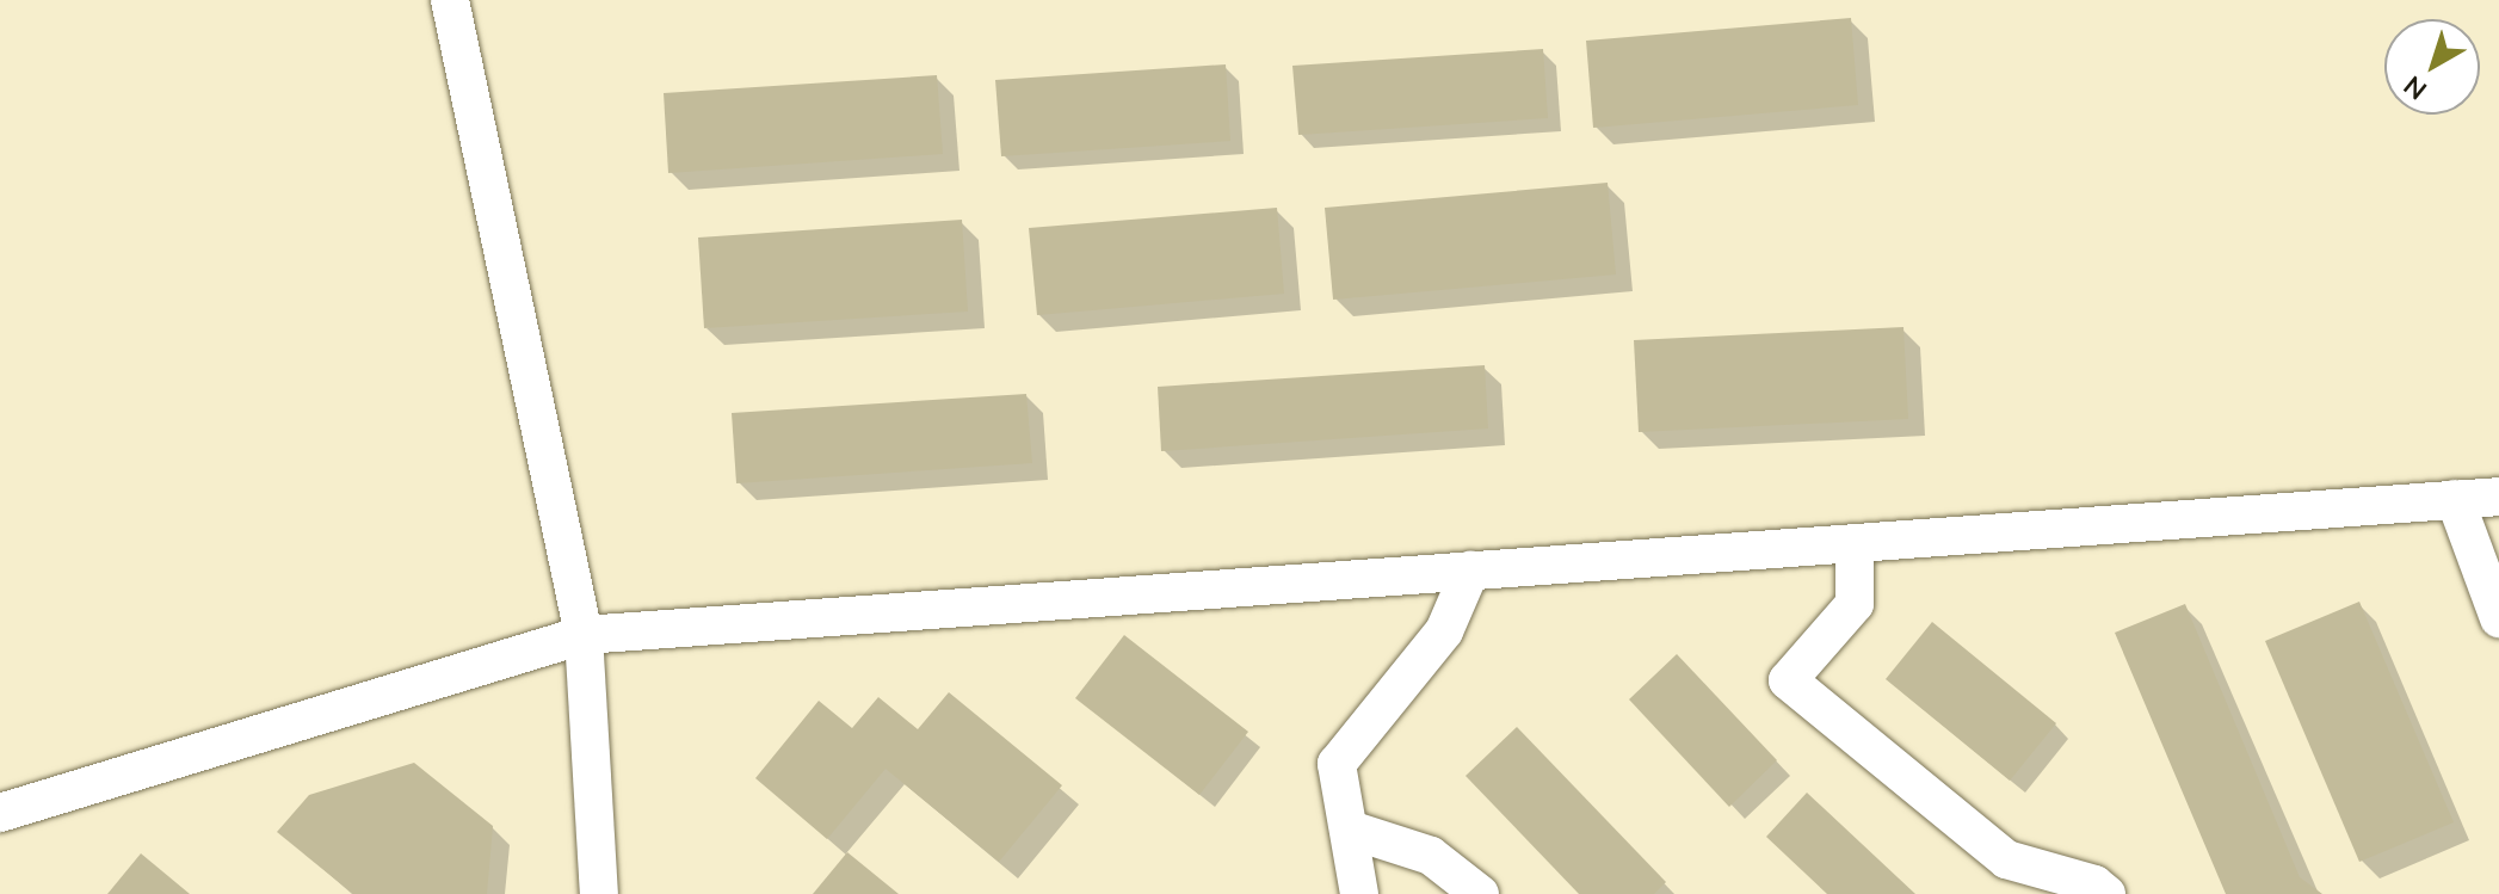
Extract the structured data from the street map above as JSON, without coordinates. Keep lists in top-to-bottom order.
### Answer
{
  "north": "bottom left"
}
